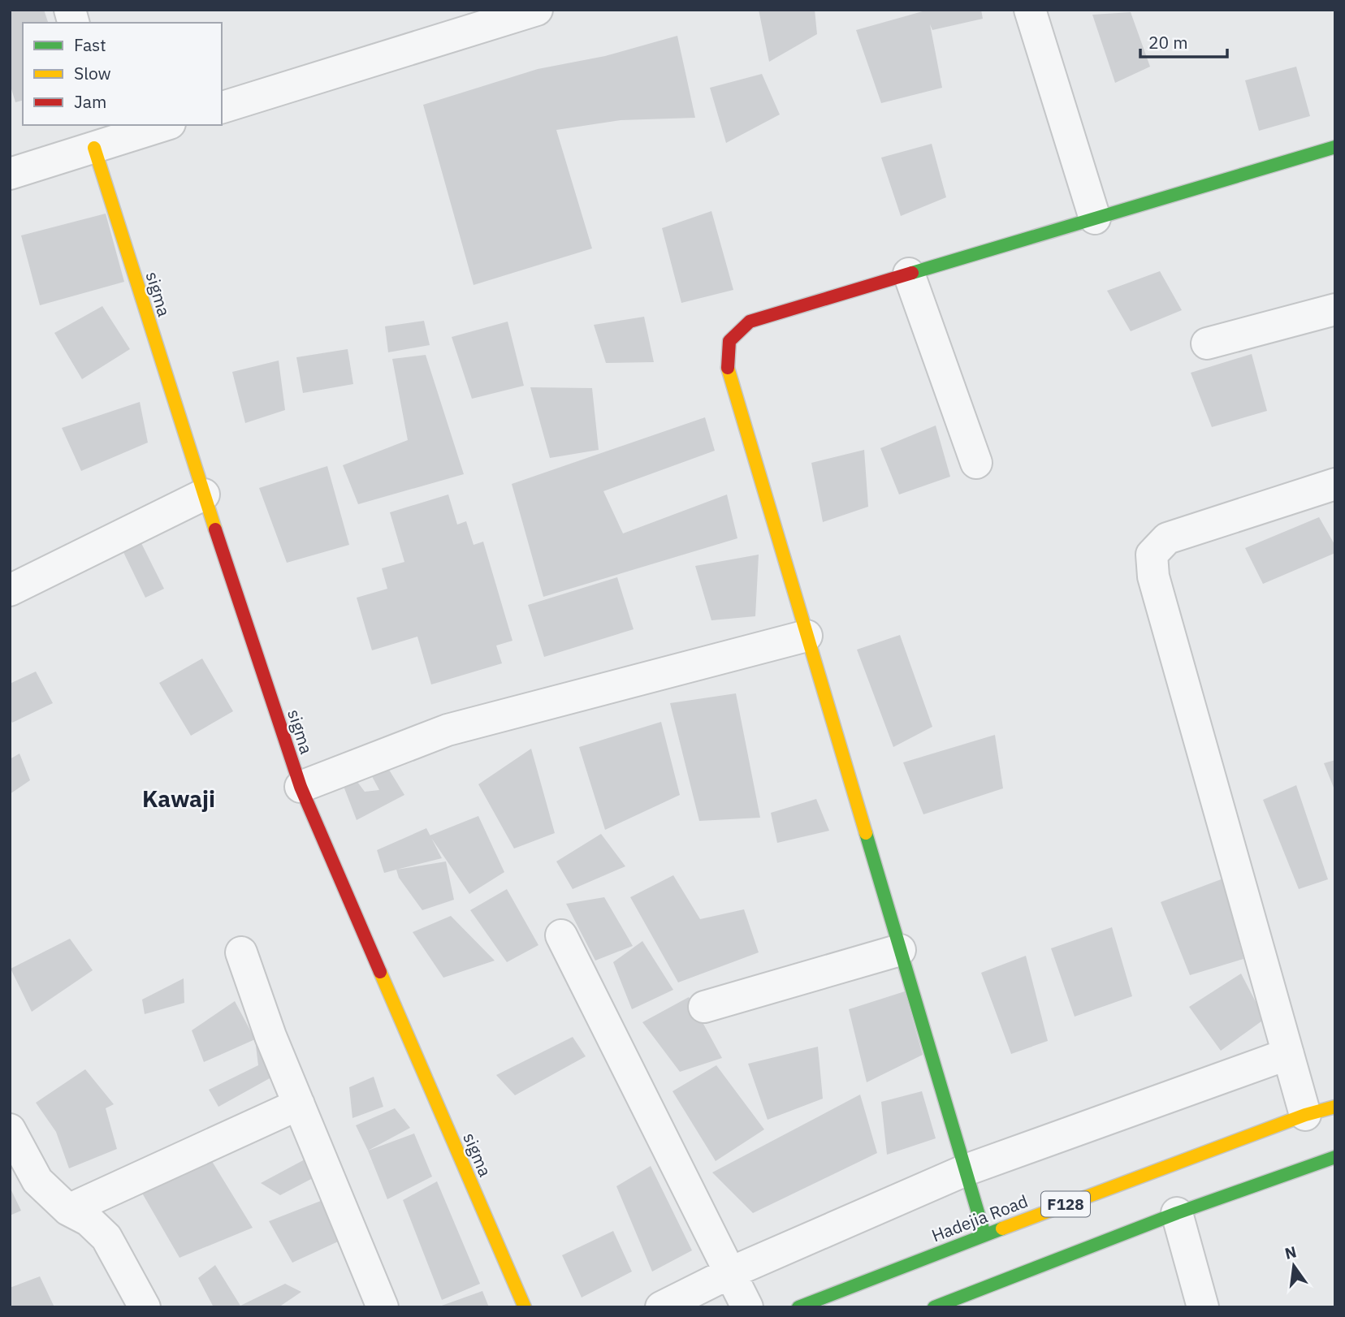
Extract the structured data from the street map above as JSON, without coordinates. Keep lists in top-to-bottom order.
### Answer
{
  "streets": {
    "street": ["sigma", "F128", "Hadejia Road"]
  },
  "districts": ["Kawaji"],
  "legend": ["Fast", "Slow", "Jam"],
  "scale_bar": "20 m",
  "north": "top"
}
